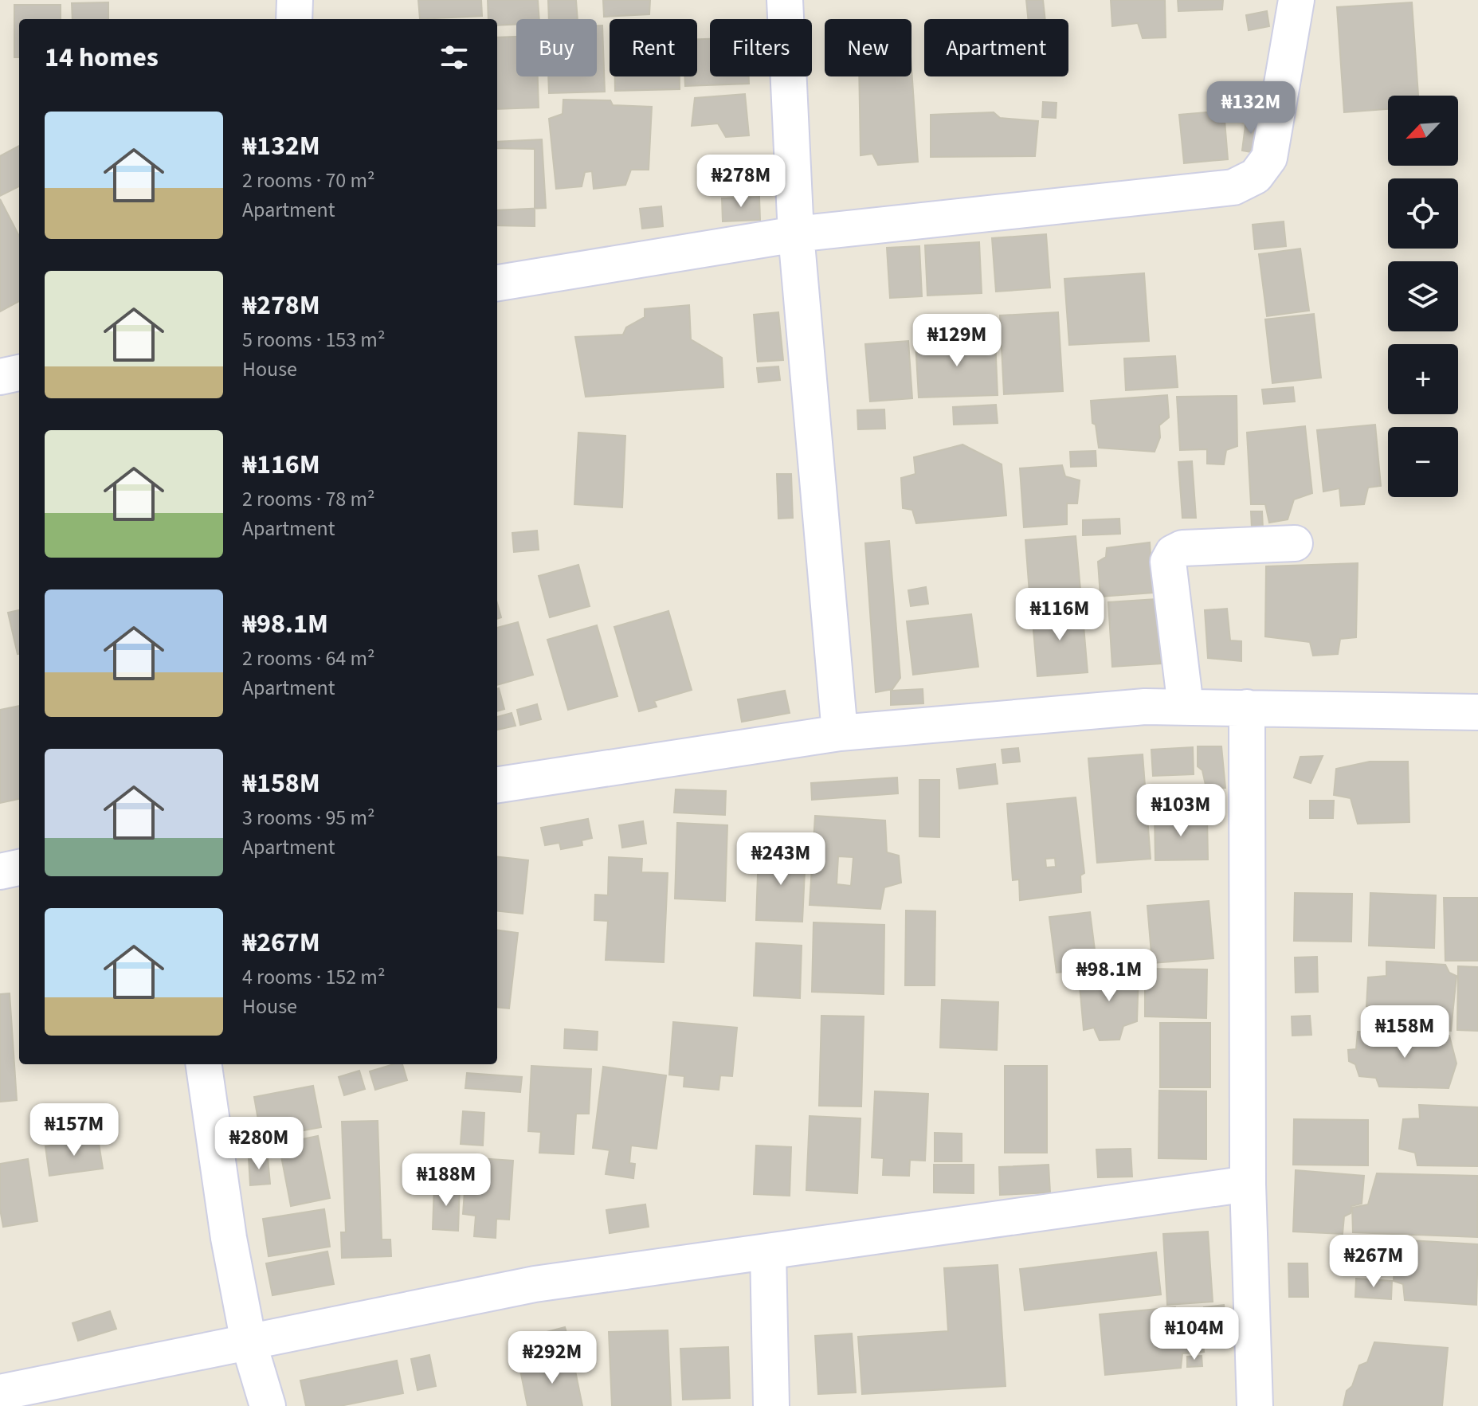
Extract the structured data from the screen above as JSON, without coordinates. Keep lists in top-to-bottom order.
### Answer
{
  "north": "bottom left",
  "page": {
    "chip": [
      "Buy",
      "Rent",
      "Filters",
      "New",
      "Apartment"
    ],
    "heading": "14 homes",
    "price": [
      "₦132M",
      "₦278M",
      "₦129M",
      "₦116M",
      "₦103M",
      "₦243M",
      "₦98.1M",
      "₦158M",
      "₦157M",
      "₦280M",
      "₦188M",
      "₦267M",
      "₦104M",
      "₦292M"
    ],
    "map_buttons": ["+", "−"],
    "list": [
      {
        "name": "₦132M",
        "note": "2 rooms · 70 m² · Apartment"
      },
      {
        "name": "₦278M",
        "note": "5 rooms · 153 m² · House"
      },
      {
        "name": "₦116M",
        "note": "2 rooms · 78 m² · Apartment"
      },
      {
        "name": "₦98.1M",
        "note": "2 rooms · 64 m² · Apartment"
      },
      {
        "name": "₦158M",
        "note": "3 rooms · 95 m² · Apartment"
      },
      {
        "name": "₦267M",
        "note": "4 rooms · 152 m² · House"
      }
    ]
  }
}
